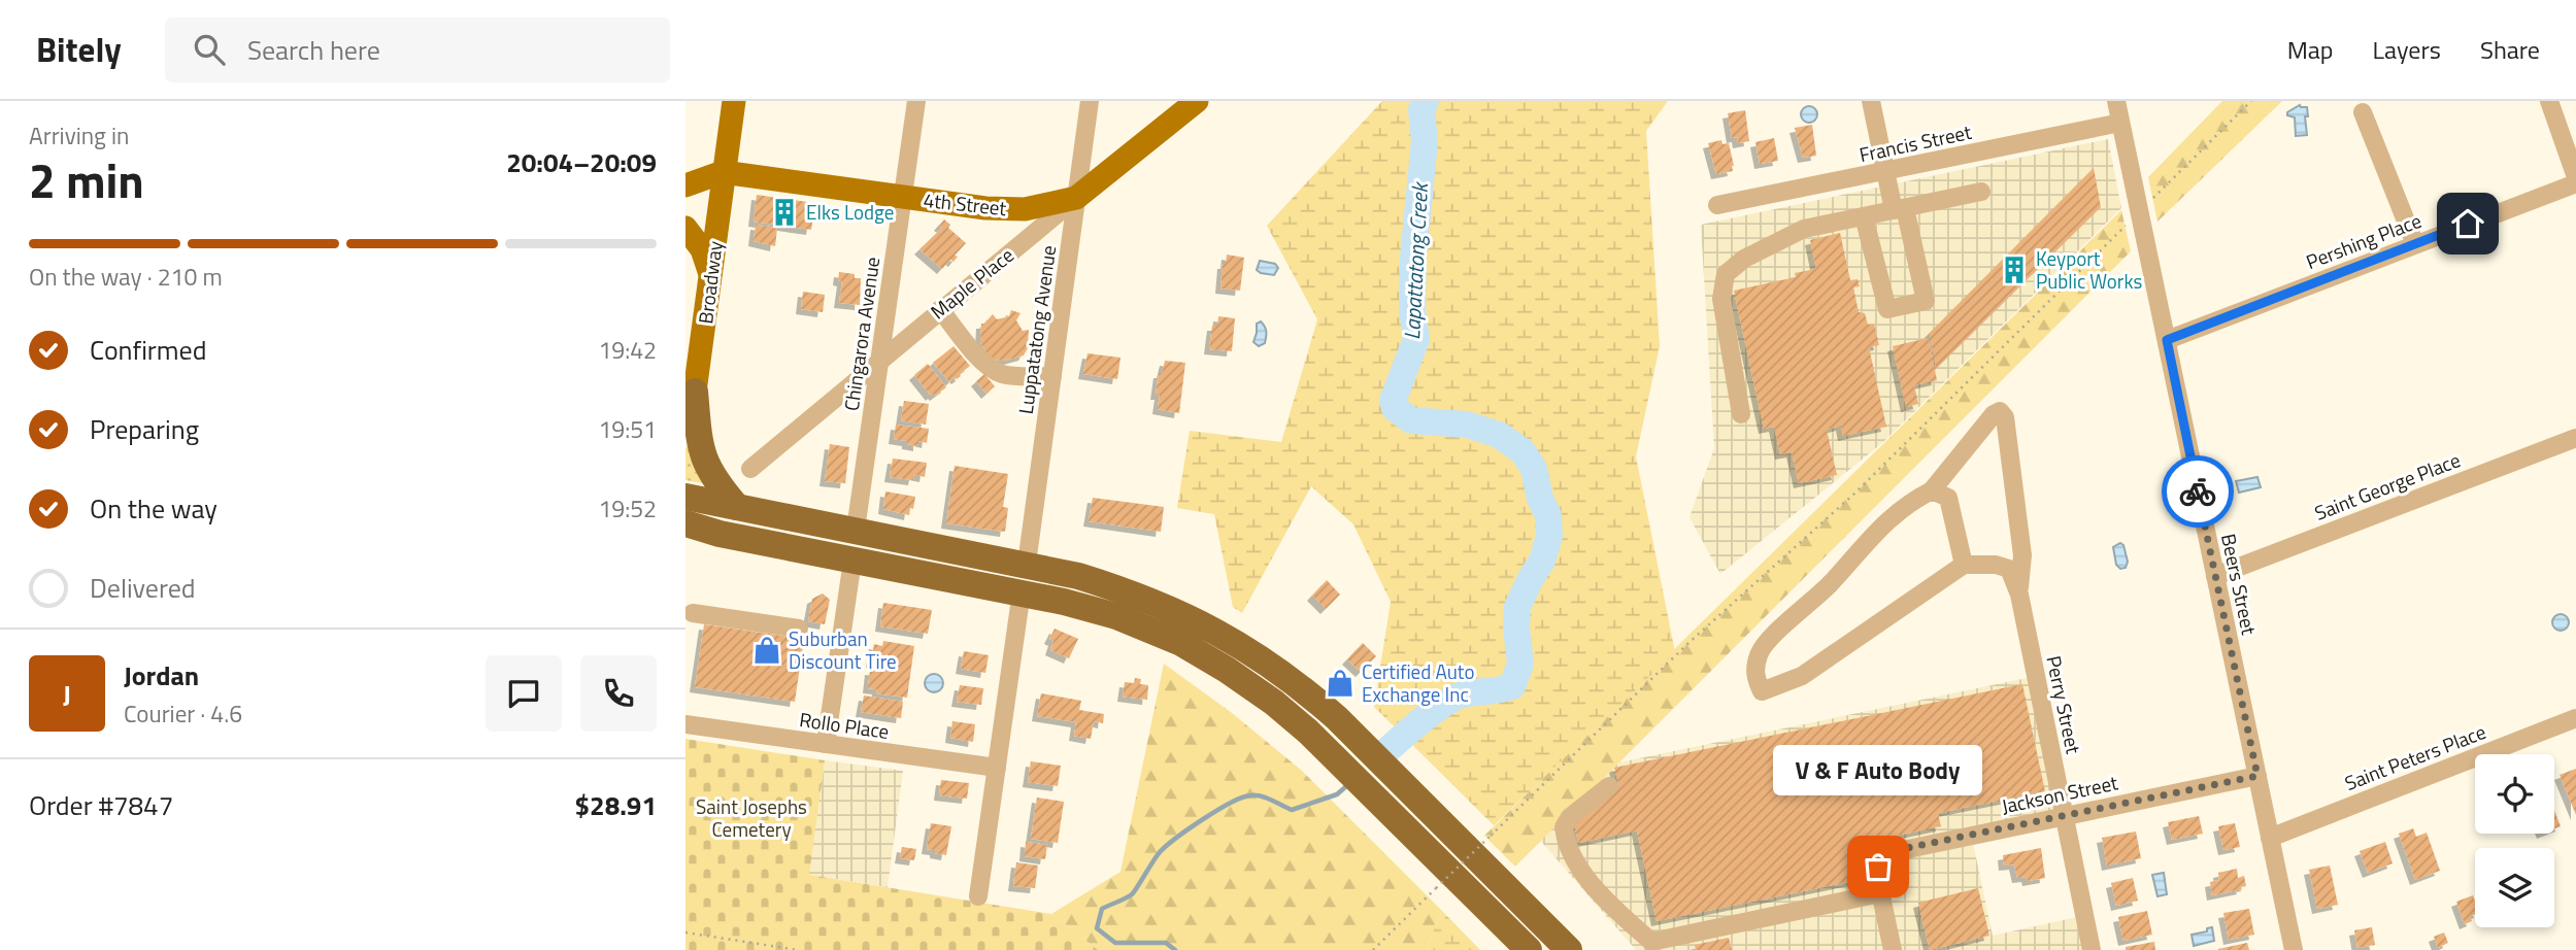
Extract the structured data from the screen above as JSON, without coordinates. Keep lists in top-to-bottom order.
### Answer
{
  "streets": {
    "main road": ["4th Street", "Broadway", "Maple Place"],
    "street": [
      "Francis Street",
      "Pershing Place",
      "Luppatatong Avenue",
      "Chingarora Avenue",
      "Saint George Place",
      "Beers Street",
      "Perry Street",
      "Rollo Place",
      "Saint Peters Place",
      "Jackson Street"
    ]
  },
  "crossings": [
    ["Francis Street", "Beers Street"],
    ["4th Street", "Broadway"],
    ["4th Street", "Maple Place"],
    ["4th Street", "Luppatatong Avenue"],
    ["4th Street", "Chingarora Avenue"],
    ["Pershing Place", "Beers Street"],
    ["Maple Place", "Luppatatong Avenue"],
    ["Maple Place", "Chingarora Avenue"],
    ["Saint George Place", "Beers Street"],
    ["Beers Street", "Saint Peters Place"],
    ["Beers Street", "Jackson Street"],
    ["Perry Street", "Jackson Street"]
  ],
  "water": ["Lapattatong Creek"],
  "parks": ["Saint Josephs Cemetery"],
  "places": {
    "building": ["Elks Lodge", "Keyport Public Works"],
    "shop": ["Suburban Discount Tire", "Certified Auto Exchange Inc"],
    "other": ["V & F Auto Body"]
  },
  "page": {
    "header": "Bitely",
    "search": "Search here",
    "nav": ["Map", "Layers", "Share"],
    "heading": ["2 min", "Arriving in", "20:04–20:09"],
    "panel": [
      "Jordan",
      "Courier · 4.6",
      "Order #7847",
      "$28.91"
    ],
    "bar": "On the way · 210 m",
    "list": [
      ["Confirmed", "19:42"],
      ["Preparing", "19:51"],
      ["On the way", "19:52"],
      "Delivered"
    ],
    "round": "J",
    "bubble": "V & F Auto Body"
  }
}
